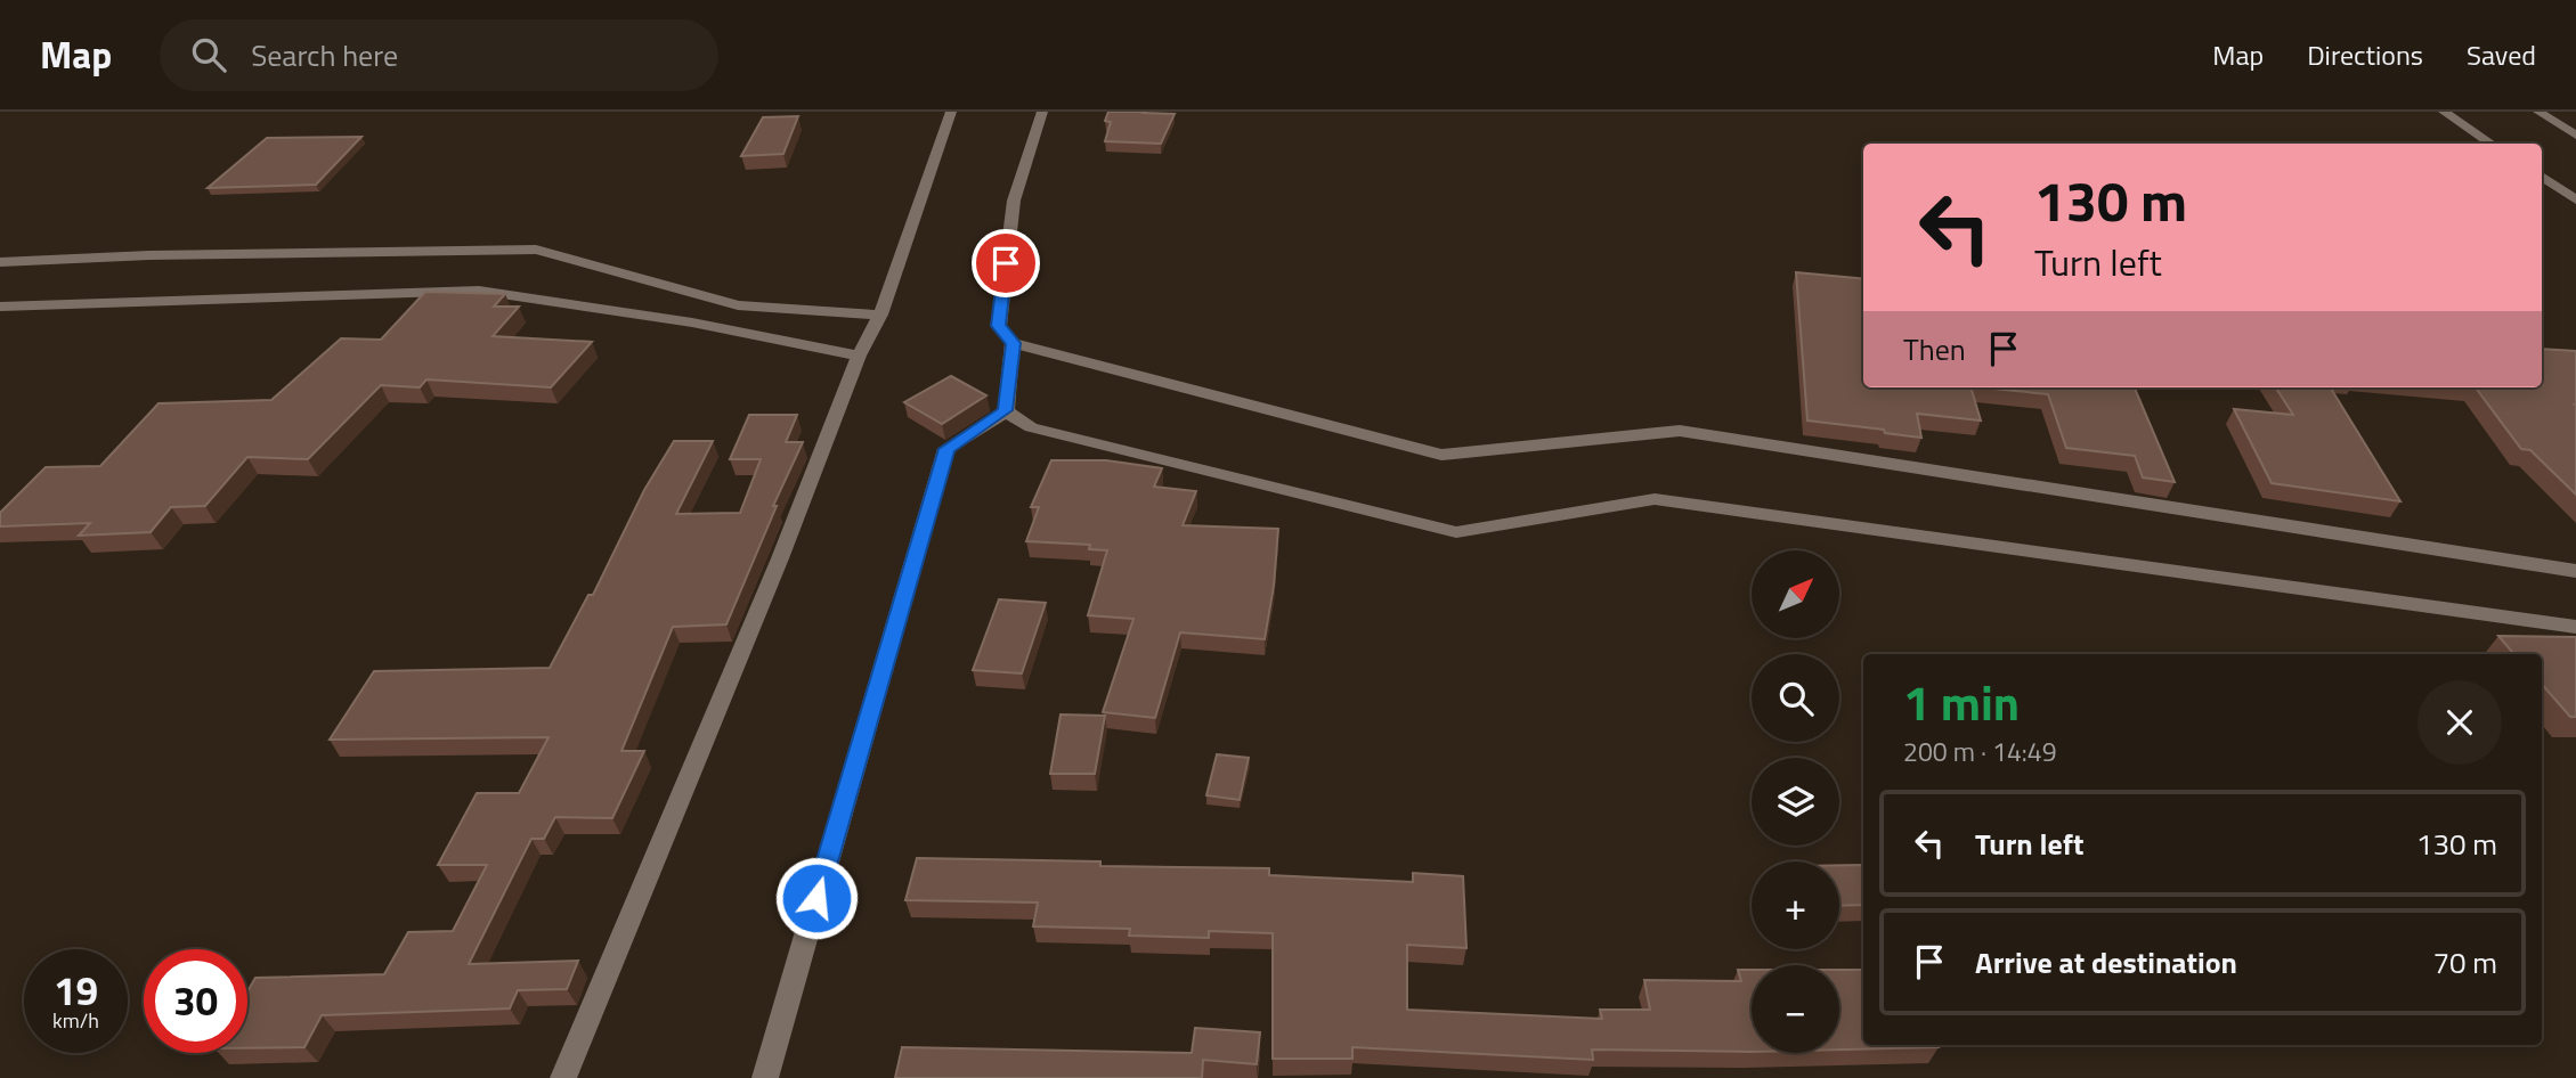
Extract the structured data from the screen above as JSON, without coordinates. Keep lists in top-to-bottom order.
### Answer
{
  "north": "top right",
  "page": {
    "header": "Map",
    "search": "Search here",
    "nav": ["Map", "Directions", "Saved"],
    "turn": ["130 m", "Turn left"],
    "then": "Then",
    "map_buttons": ["+", "−"],
    "heading": ["1 min", "200 m · 14:49"],
    "list": [
      {
        "name": "Turn left",
        "value": "130 m"
      },
      {
        "name": "Arrive at destination",
        "value": "70 m"
      }
    ],
    "speed": "19 km/h",
    "limit": "30"
  }
}
